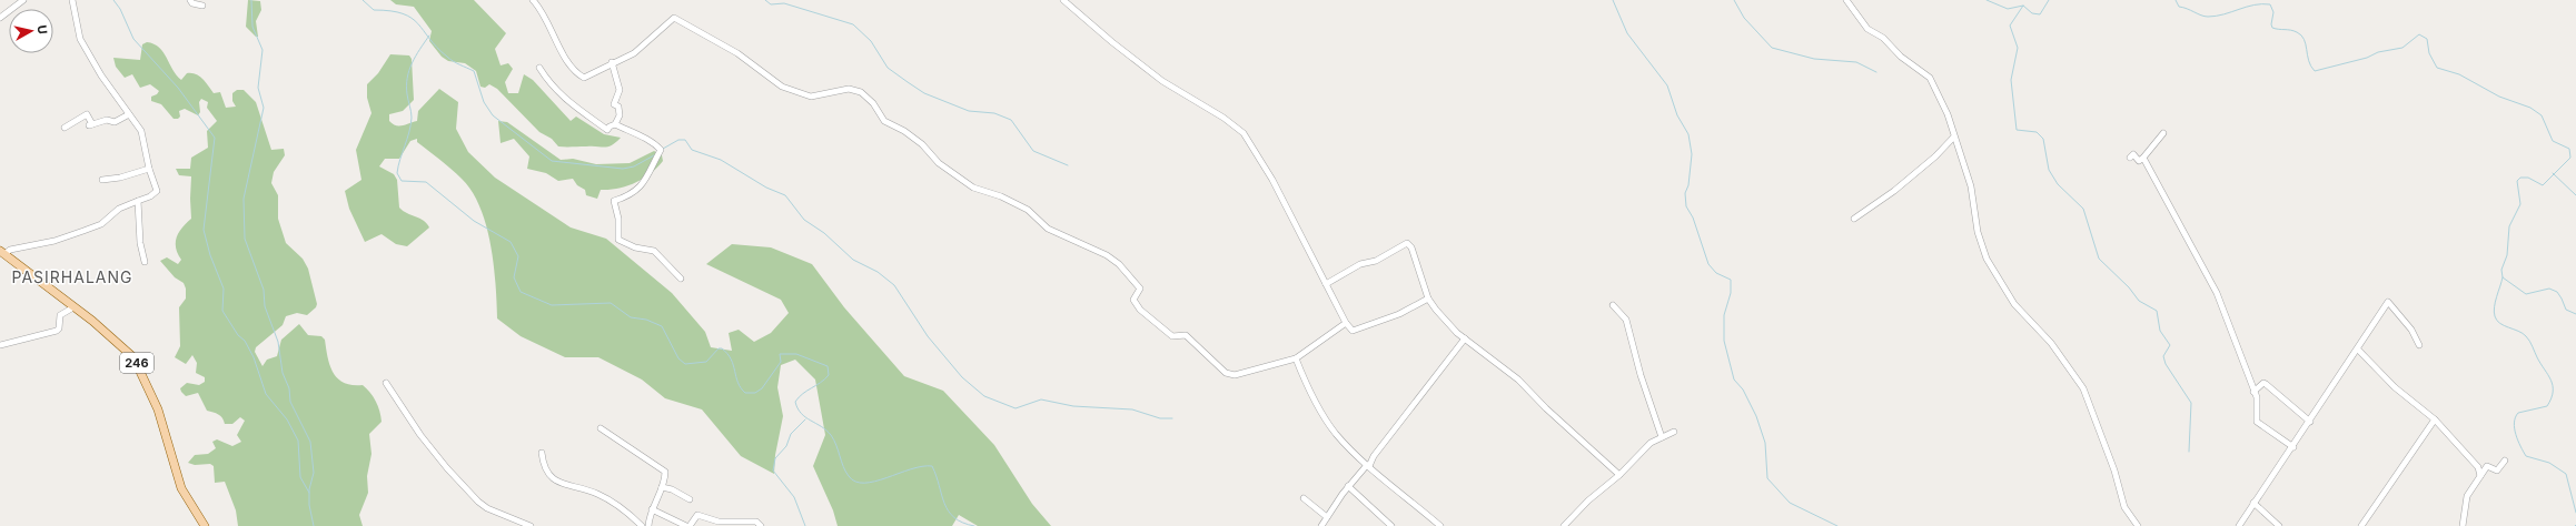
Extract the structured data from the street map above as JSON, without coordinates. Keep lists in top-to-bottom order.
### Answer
{
  "streets": {
    "main road": ["246"]
  },
  "districts": ["PASIRHALANG"],
  "north": "right"
}
